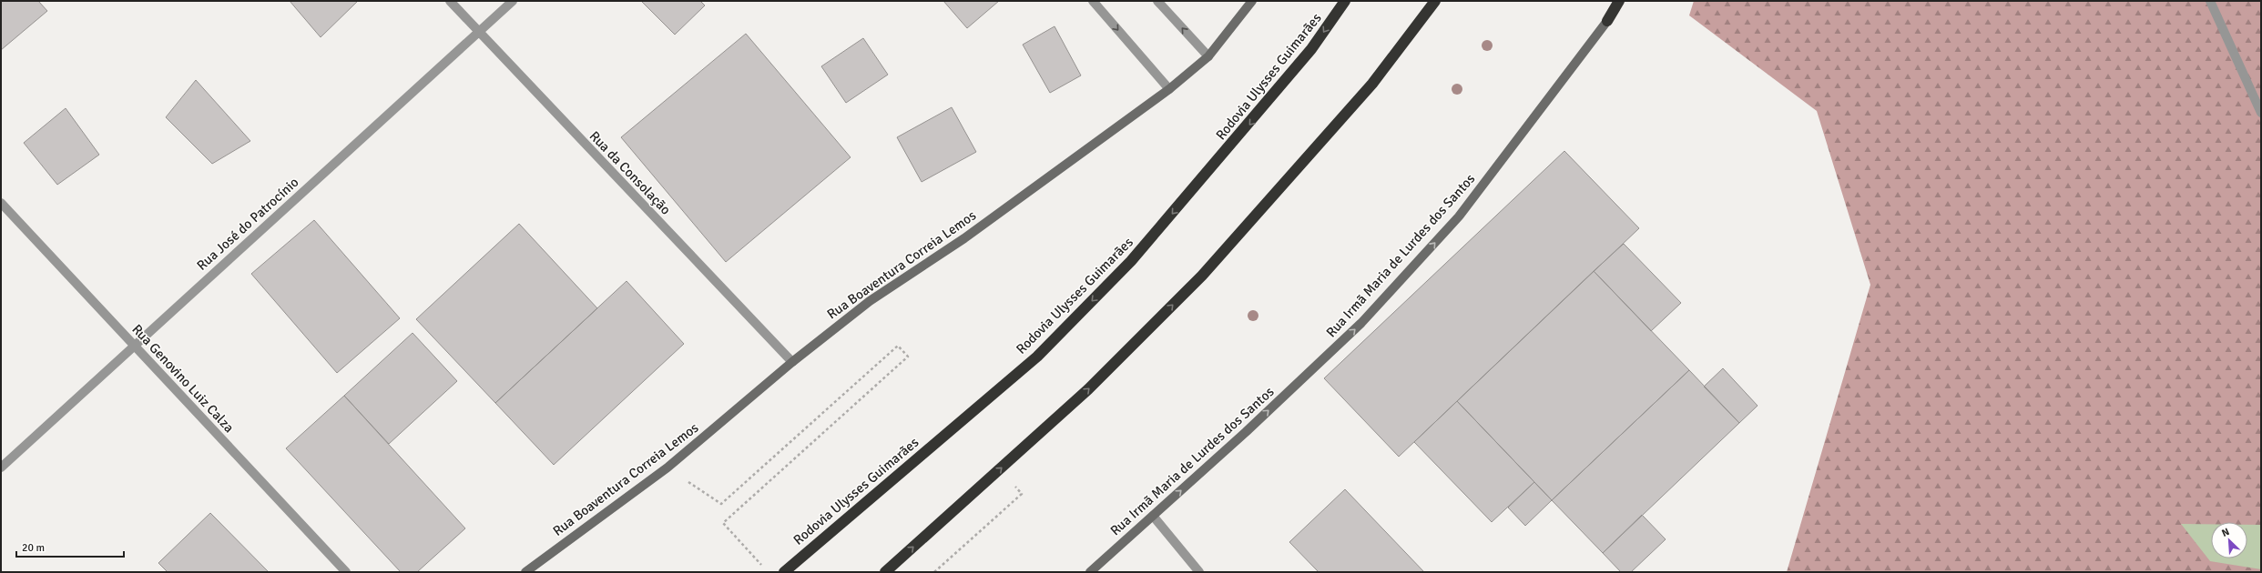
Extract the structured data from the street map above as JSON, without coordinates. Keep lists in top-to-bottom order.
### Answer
{
  "streets": {
    "highway": ["Rodovia Ulysses Guimarães"],
    "street": [
      "Rua da Consolação",
      "Rua José do Patrocínio",
      "Rua Irmã Maria de Lurdes dos Santos",
      "Rua Boaventura Correia Lemos",
      "Rua Genovino Luiz Calza"
    ]
  },
  "crossings": [
    ["Rua da Consolação", "Rua José do Patrocínio"],
    ["Rua da Consolação", "Rua Boaventura Correia Lemos"],
    ["Rua José do Patrocínio", "Rua Genovino Luiz Calza"]
  ],
  "one_way": ["Rua Irmã Maria de Lurdes dos Santos"],
  "scale_bar": "20 m",
  "north": "top left"
}
